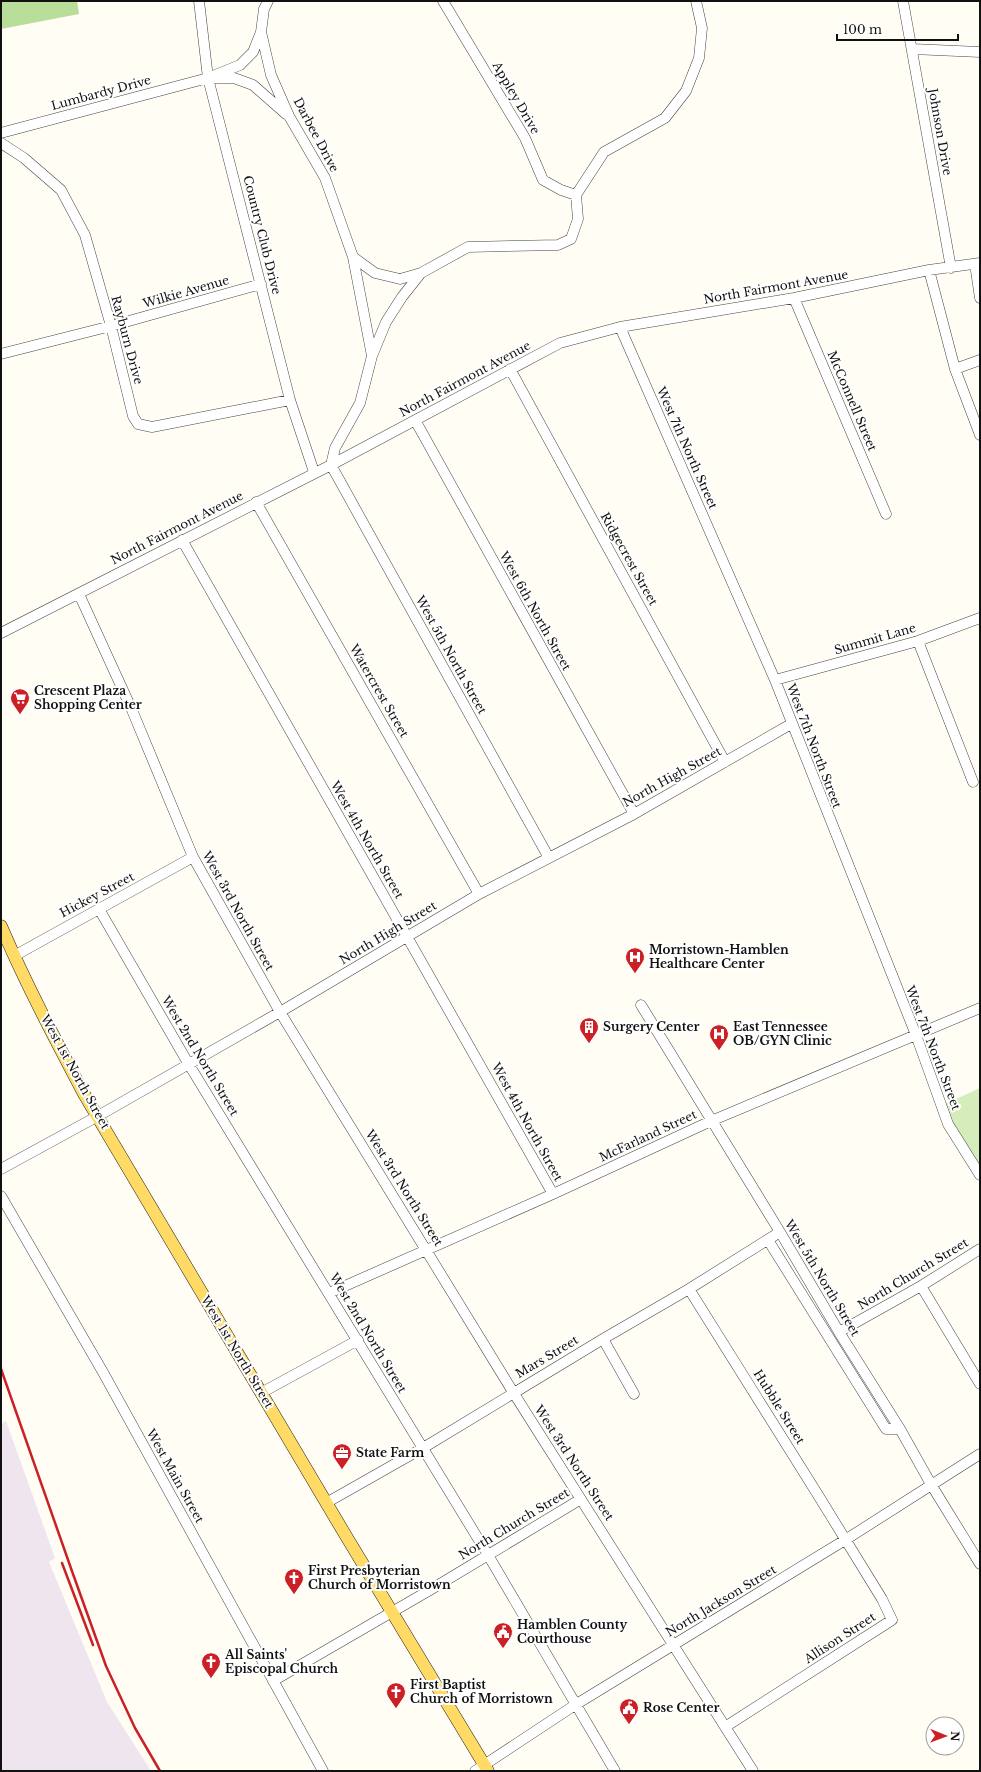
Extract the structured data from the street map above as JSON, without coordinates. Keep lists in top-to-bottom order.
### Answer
{
  "streets": {
    "main road": ["West 1st North Street"],
    "street": [
      "Lumbardy Drive",
      "Appley Drive",
      "Johnson Drive",
      "Darbee Drive",
      "Country Club Drive",
      "North Fairmont Avenue",
      "Wilkie Avenue",
      "Rayburn Drive",
      "McConnell Street",
      "West 7th North Street",
      "Ridgecrest Street",
      "West 6th North Street",
      "Summit Lane",
      "West 5th North Street",
      "Watercrest Street",
      "North High Street",
      "West 4th North Street",
      "Hickey Street",
      "West 3rd North Street",
      "West 2nd North Street",
      "McFarland Street",
      "North Church Street",
      "Mars Street",
      "Hubble Street",
      "West Main Street",
      "North Jackson Street",
      "Allison Street"
    ]
  },
  "crossings": [
    ["Lumbardy Drive", "Country Club Drive"],
    ["Appley Drive", "Darbee Drive"],
    ["Johnson Drive", "North Fairmont Avenue"],
    ["Darbee Drive", "North Fairmont Avenue"],
    ["Darbee Drive", "West 5th North Street"],
    ["Country Club Drive", "North Fairmont Avenue"],
    ["Country Club Drive", "Wilkie Avenue"],
    ["Country Club Drive", "Rayburn Drive"],
    ["North Fairmont Avenue", "McConnell Street"],
    ["North Fairmont Avenue", "West 7th North Street"],
    ["North Fairmont Avenue", "Ridgecrest Street"],
    ["North Fairmont Avenue", "West 6th North Street"],
    ["North Fairmont Avenue", "West 5th North Street"],
    ["North Fairmont Avenue", "Watercrest Street"],
    ["North Fairmont Avenue", "West 4th North Street"],
    ["North Fairmont Avenue", "West 3rd North Street"],
    ["Wilkie Avenue", "Rayburn Drive"],
    ["West 7th North Street", "Summit Lane"],
    ["West 7th North Street", "North High Street"],
    ["West 7th North Street", "McFarland Street"],
    ["Ridgecrest Street", "North High Street"],
    ["West 6th North Street", "North High Street"],
    ["West 5th North Street", "North High Street"],
    ["West 5th North Street", "McFarland Street"],
    ["West 5th North Street", "North Church Street"],
    ["West 5th North Street", "Mars Street"],
    ["West 5th North Street", "North Jackson Street"],
    ["Watercrest Street", "North High Street"],
    ["North High Street", "West 4th North Street"],
    ["North High Street", "West 3rd North Street"],
    ["North High Street", "West 2nd North Street"],
    ["North High Street", "West 1st North Street"],
    ["West 4th North Street", "McFarland Street"],
    ["Hickey Street", "West 3rd North Street"],
    ["Hickey Street", "West 2nd North Street"],
    ["Hickey Street", "West 1st North Street"],
    ["West 3rd North Street", "McFarland Street"],
    ["West 3rd North Street", "North Church Street"],
    ["West 3rd North Street", "Mars Street"],
    ["West 3rd North Street", "North Jackson Street"],
    ["West 3rd North Street", "Allison Street"],
    ["West 2nd North Street", "McFarland Street"],
    ["West 2nd North Street", "North Church Street"],
    ["West 2nd North Street", "Mars Street"],
    ["West 2nd North Street", "North Jackson Street"],
    ["West 1st North Street", "North Church Street"],
    ["West 1st North Street", "Mars Street"],
    ["West 1st North Street", "North Jackson Street"],
    ["North Church Street", "West Main Street"],
    ["Mars Street", "Hubble Street"],
    ["Hubble Street", "North Jackson Street"],
    ["Hubble Street", "Allison Street"],
    ["North Jackson Street", "Allison Street"]
  ],
  "places": {
    "supermarket": ["Crescent Plaza Shopping Center"],
    "hospital": ["Morristown-Hamblen Healthcare Center", "East Tennessee OB/GYN Clinic"],
    "building": ["Surgery Center"],
    "office": ["State Farm"],
    "church": ["First Presbyterian Church of Morristown", "All Saints' Episcopal Church", "First Baptist Church of Morristown"],
    "public building": ["Hamblen County Courthouse", "Rose Center"]
  },
  "scale_bar": "100 m",
  "north": "right"
}
